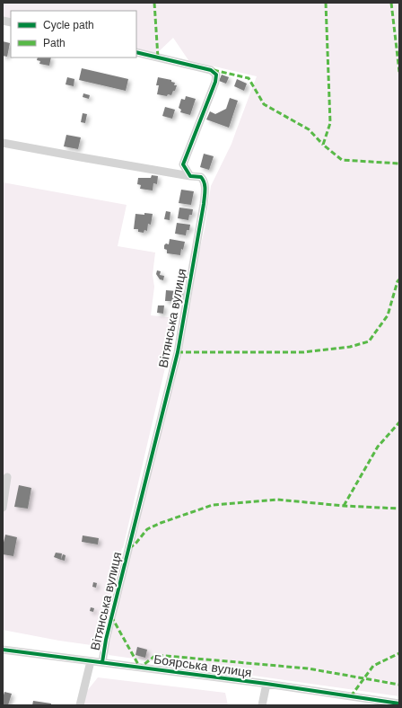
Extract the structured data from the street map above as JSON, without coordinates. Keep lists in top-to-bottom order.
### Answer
{
  "streets": {
    "street": ["Вітянська вулиця", "Боярська вулиця"]
  },
  "crossings": [
    ["Вітянська вулиця", "Боярська вулиця"]
  ],
  "legend": ["Cycle path", "Path"]
}
